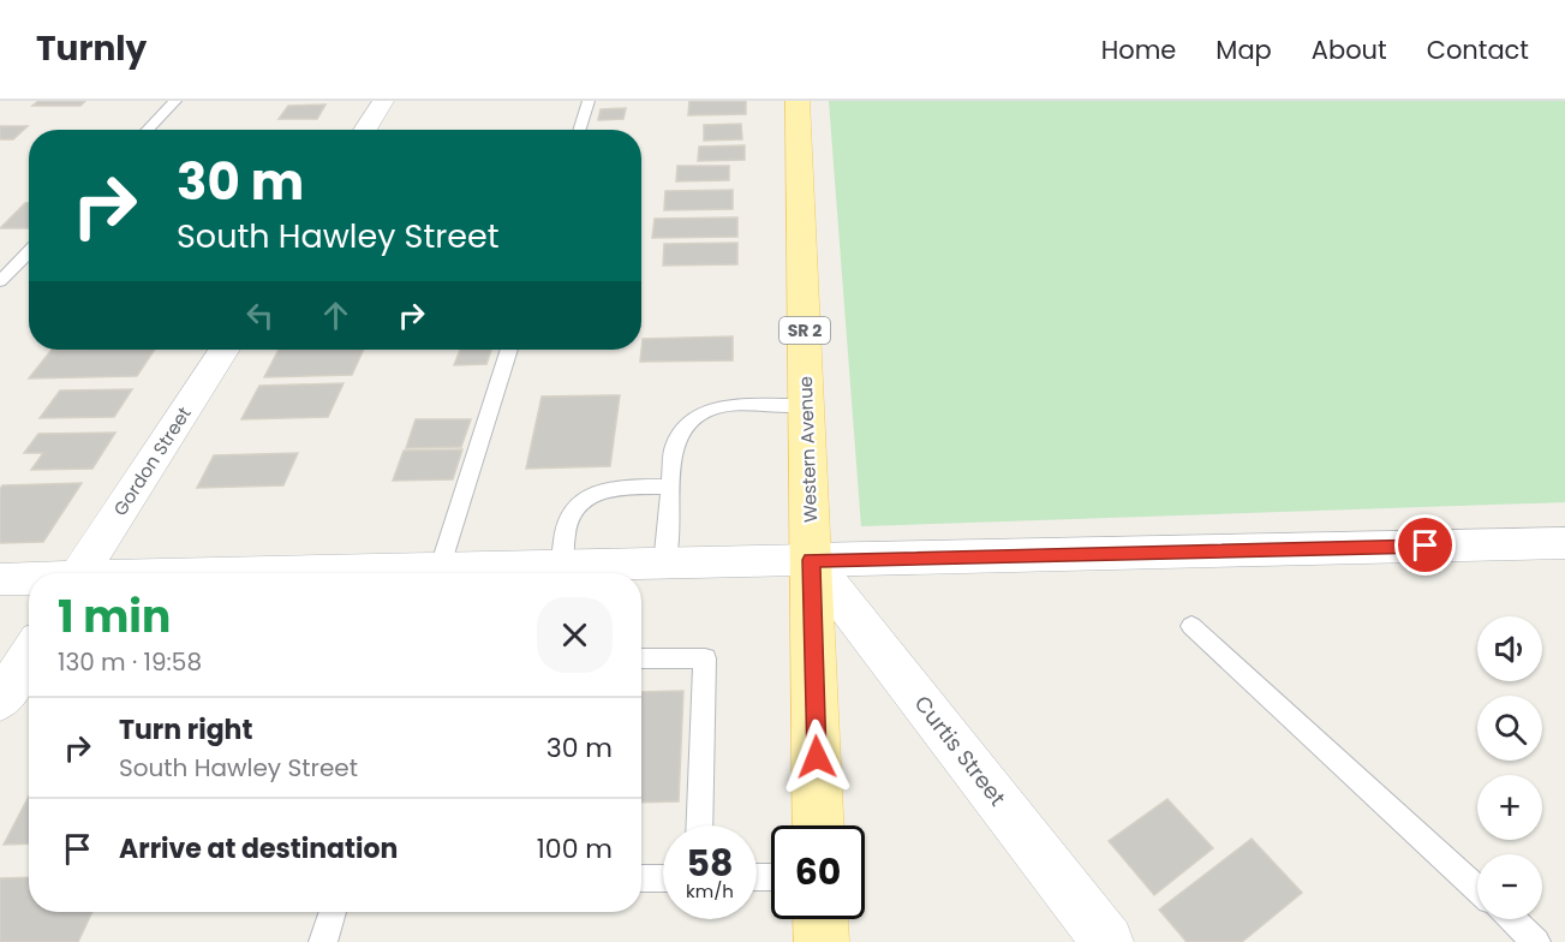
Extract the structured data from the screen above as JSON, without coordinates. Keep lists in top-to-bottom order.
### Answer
{
  "streets": {
    "main road": ["SR 2", "Western Avenue"],
    "street": ["Gordon Street", "Curtis Street"]
  },
  "crossings": [
    ["Western Avenue", "Curtis Street"]
  ],
  "page": {
    "header": "Turnly",
    "nav": [
      "Home",
      "Map",
      "About",
      "Contact"
    ],
    "turn": ["30 m", "South Hawley Street"],
    "heading": ["1 min", "130 m · 19:58"],
    "map_buttons": ["+", "−"],
    "list": [
      {
        "name": "Turn right",
        "note": "South Hawley Street",
        "value": "30 m"
      },
      {
        "name": "Arrive at destination",
        "value": "100 m"
      }
    ],
    "speed": "58 km/h",
    "limit": "60"
  }
}
